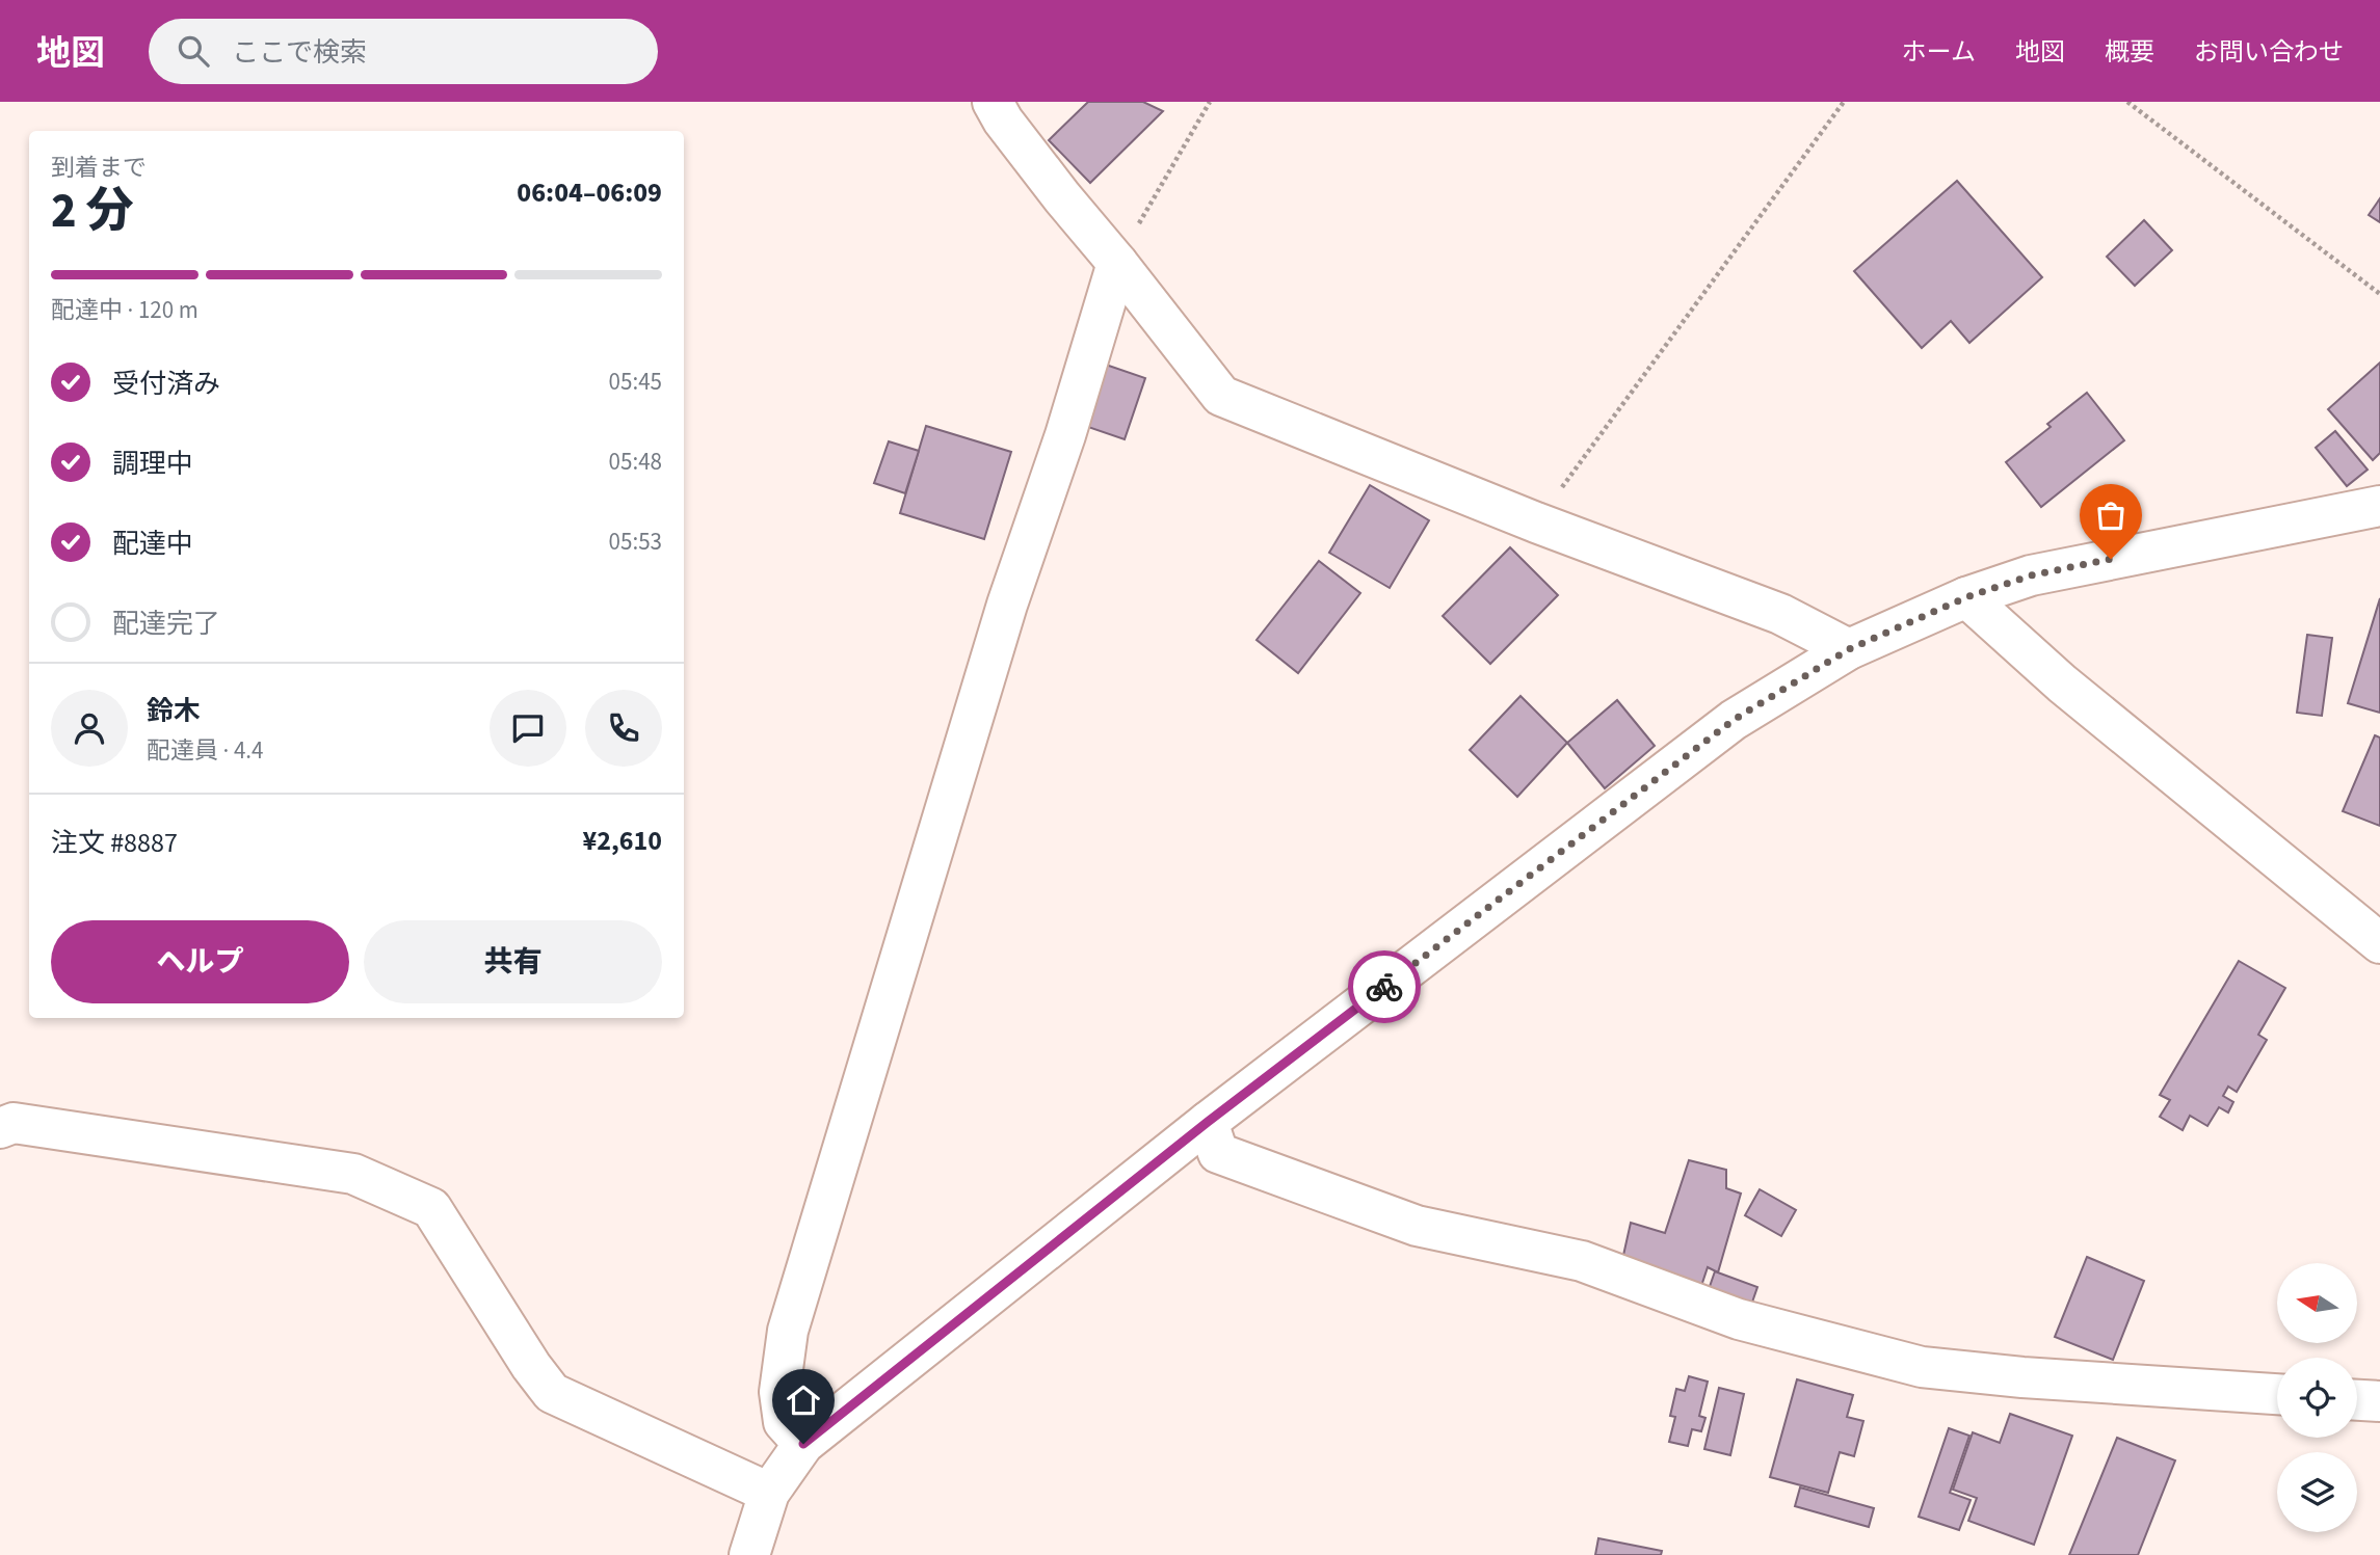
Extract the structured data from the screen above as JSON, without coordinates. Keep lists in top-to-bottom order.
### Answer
{
  "north": "left",
  "page": {
    "header": "地図",
    "search": "ここで検索",
    "nav": [
      "ホーム",
      "地図",
      "概要",
      "お問い合わせ"
    ],
    "heading": ["2 分", "到着まで", "06:04–06:09"],
    "panel": [
      "鈴木",
      "配達員 · 4.4",
      "注文 #8887",
      "¥2,610"
    ],
    "bar": "配達中 · 120 m",
    "list": [
      ["受付済み", "05:45"],
      ["調理中", "05:48"],
      ["配達中", "05:53"],
      "配達完了"
    ],
    "buttons": ["ヘルプ", "共有"]
  }
}
